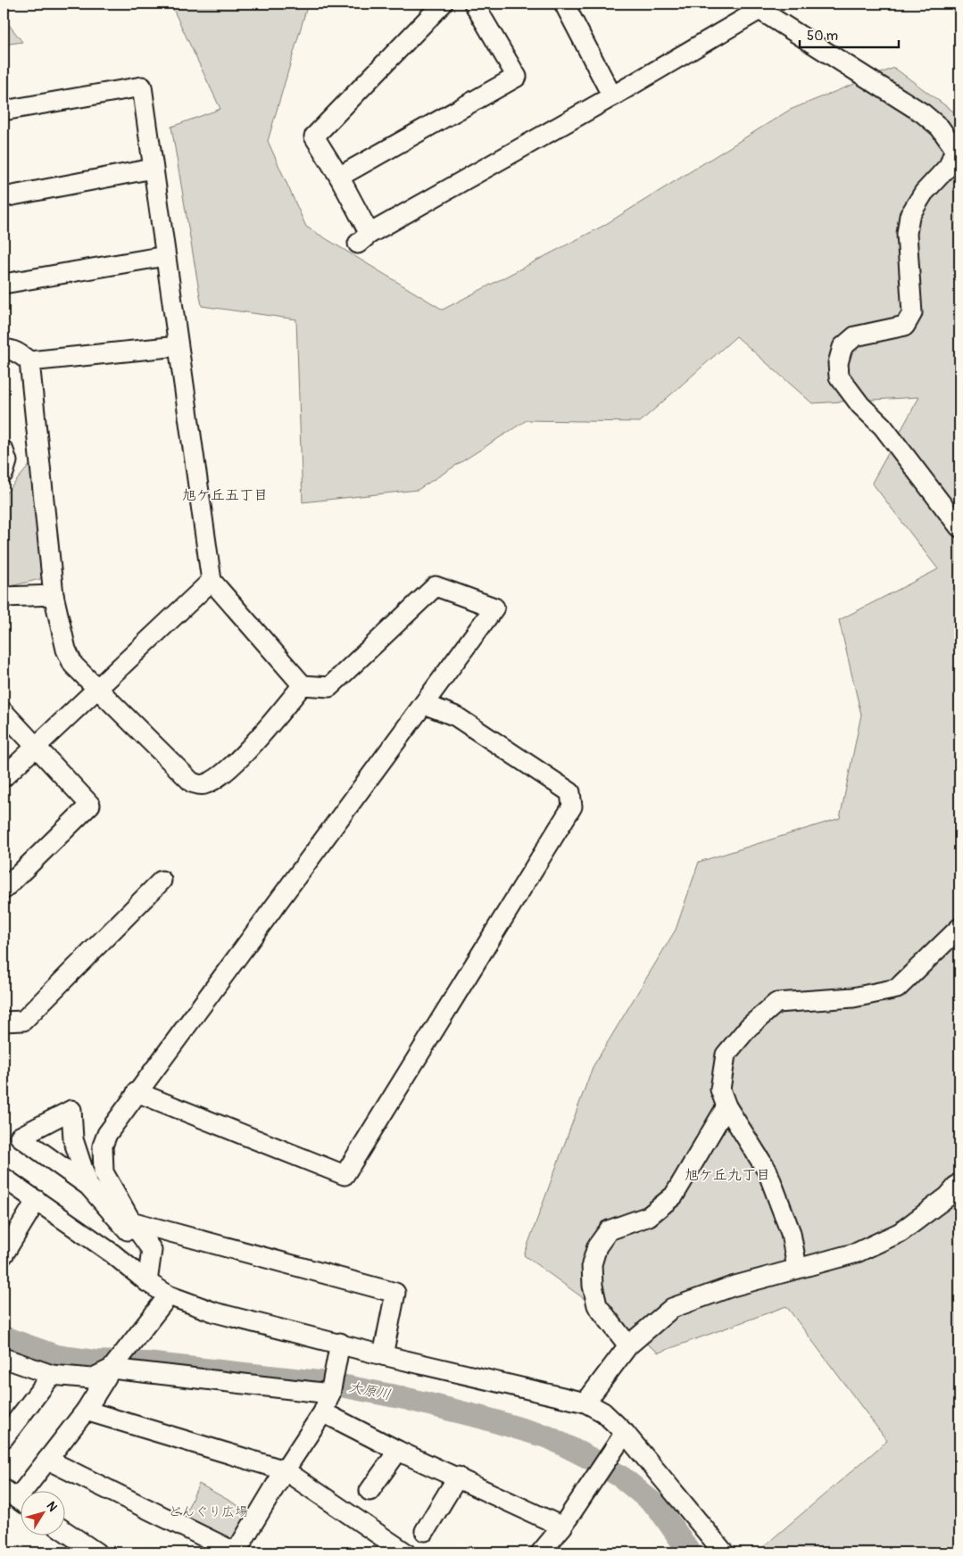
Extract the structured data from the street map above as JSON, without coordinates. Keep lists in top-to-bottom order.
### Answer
{
  "districts": ["旭ケ丘五丁目", "旭ケ丘九丁目"],
  "water": ["大原川"],
  "parks": ["どんぐり広場"],
  "scale_bar": "50 m",
  "north": "top right"
}
